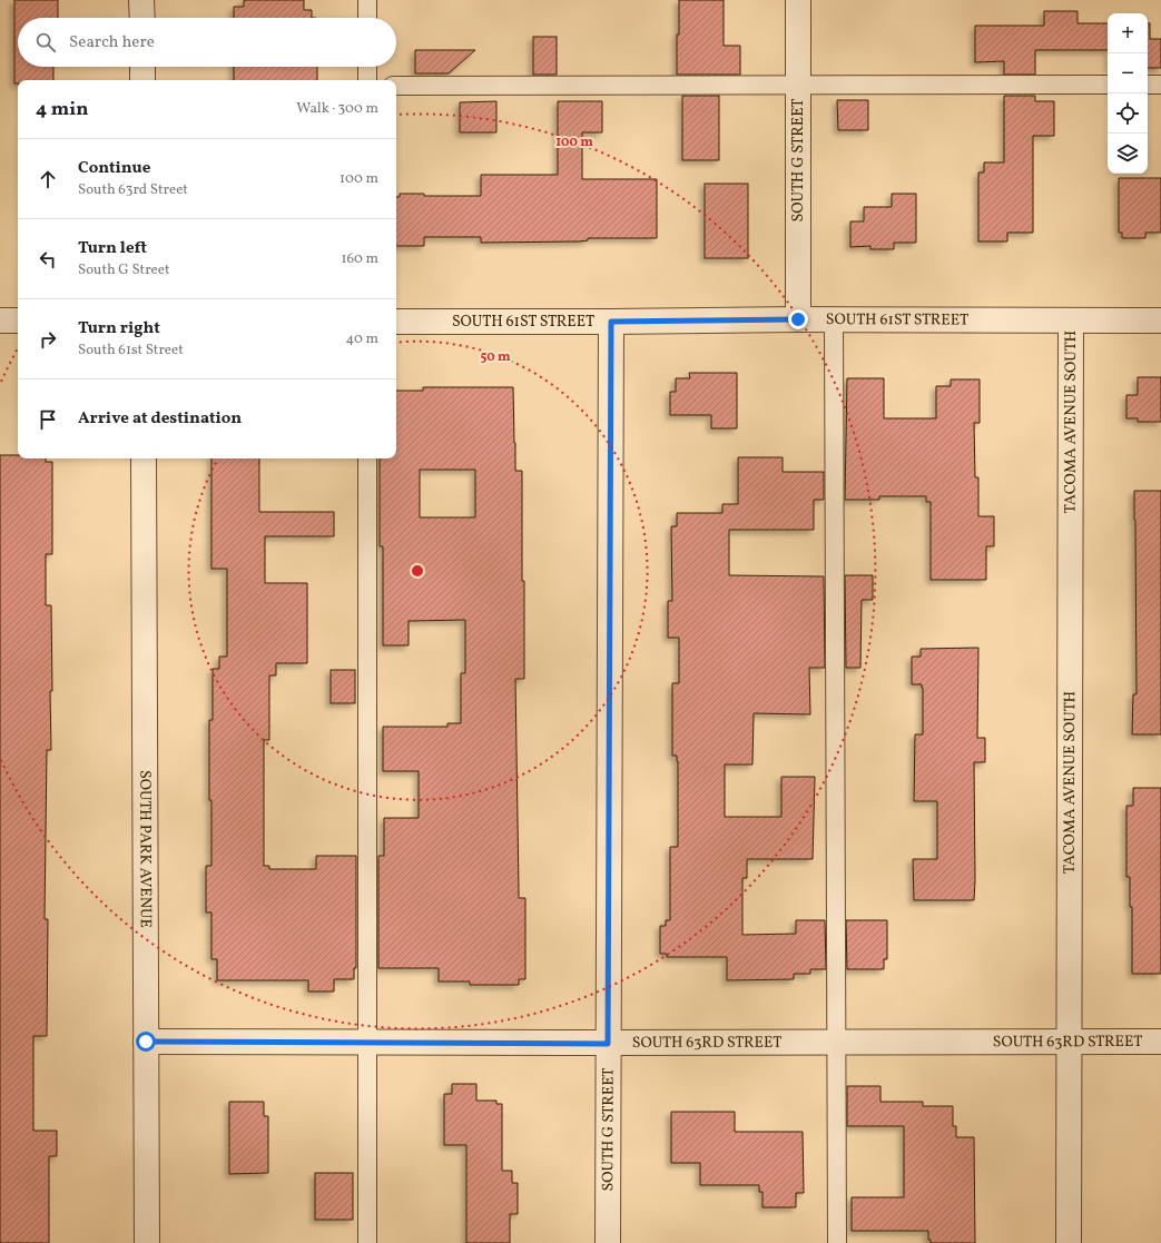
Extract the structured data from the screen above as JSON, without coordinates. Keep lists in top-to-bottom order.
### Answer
{
  "streets": {
    "street": [
      "SOUTH G STREET",
      "SOUTH 61ST STREET",
      "TACOMA AVENUE SOUTH",
      "SOUTH PARK AVENUE",
      "SOUTH 63RD STREET"
    ]
  },
  "crossings": [
    ["SOUTH G STREET", "SOUTH 61ST STREET"],
    ["SOUTH G STREET", "SOUTH 63RD STREET"],
    ["SOUTH 61ST STREET", "TACOMA AVENUE SOUTH"],
    ["TACOMA AVENUE SOUTH", "SOUTH 63RD STREET"],
    ["SOUTH PARK AVENUE", "SOUTH 63RD STREET"]
  ],
  "page": {
    "map_buttons": ["+", "−"],
    "search": "Search here",
    "heading": ["4 min", "Walk · 300 m"],
    "list": [
      ["Continue", "South 63rd Street", "100 m"],
      ["Turn left", "South G Street", "160 m"],
      ["Turn right", "South 61st Street", "40 m"],
      "Arrive at destination"
    ]
  },
  "rings": ["100 m", "50 m"]
}
